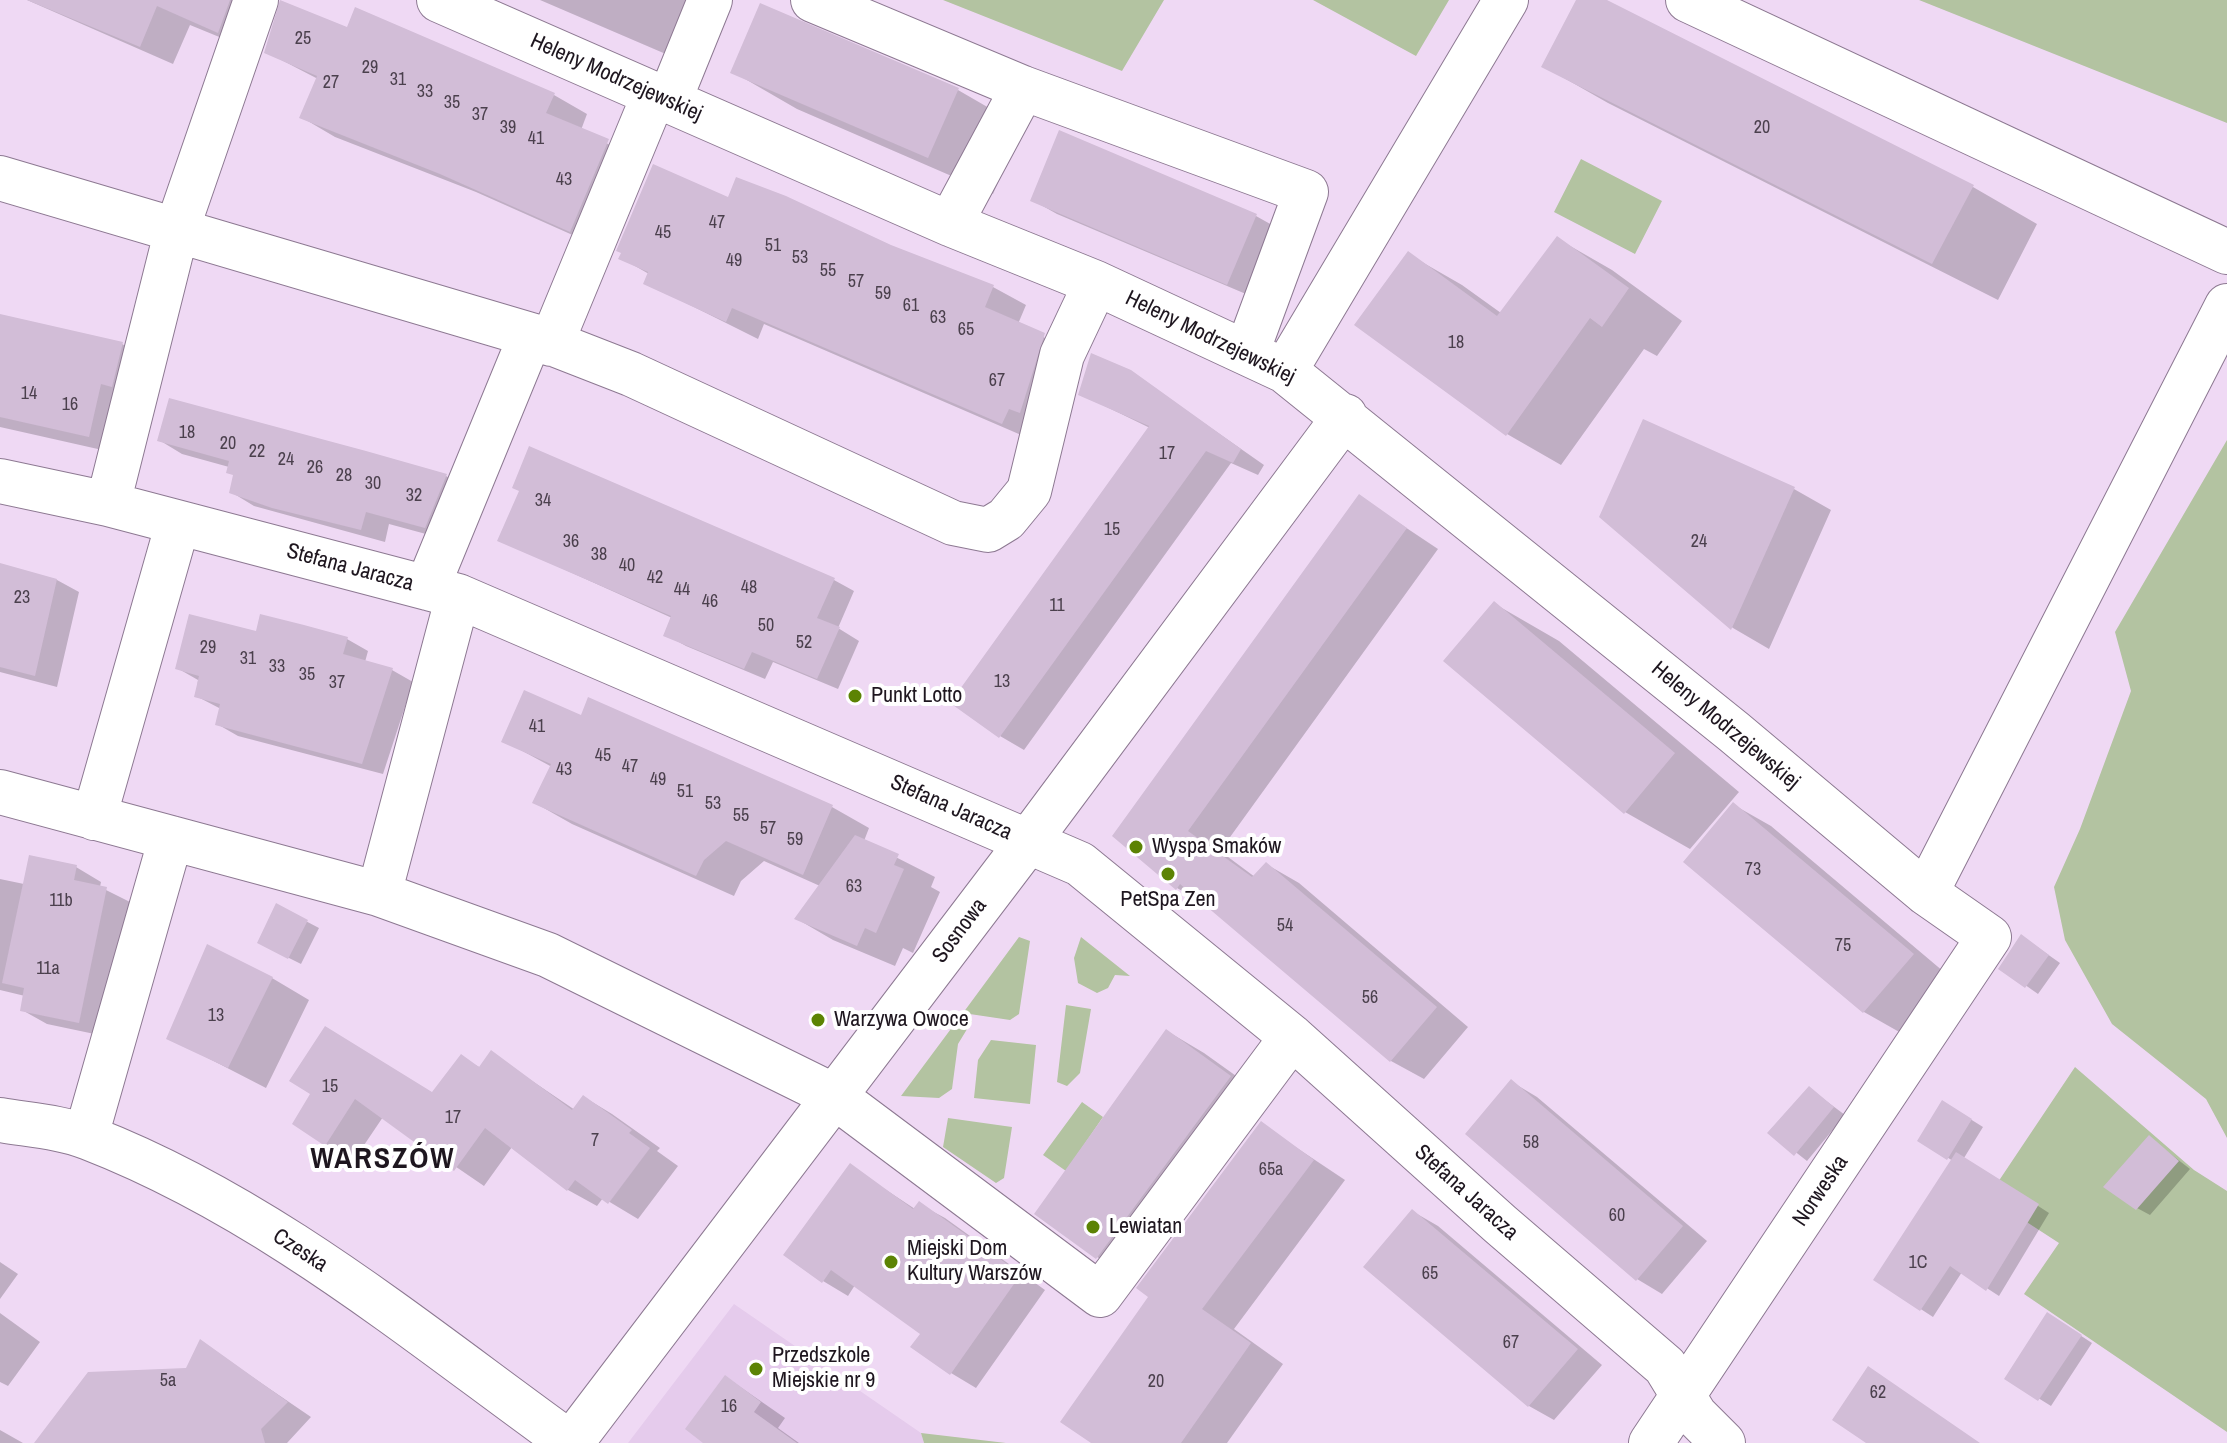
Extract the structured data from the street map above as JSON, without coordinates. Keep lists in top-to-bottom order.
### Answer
{
  "streets": {
    "street": [
      "Heleny Modrzejewskiej",
      "Stefana Jaracza",
      "Sosnowa",
      "Norweska",
      "Czeska"
    ]
  },
  "crossings": [
    ["Heleny Modrzejewskiej", "Sosnowa"],
    ["Heleny Modrzejewskiej", "Norweska"],
    ["Stefana Jaracza", "Sosnowa"],
    ["Stefana Jaracza", "Norweska"],
    ["Sosnowa", "Czeska"]
  ],
  "districts": ["WARSZÓW"],
  "places": [
    "Punkt Lotto",
    "Wyspa Smaków",
    "PetSpa Zen",
    "Warzywa Owoce",
    "Lewiatan",
    "Miejski Dom Kultury Warszów",
    "Przedszkole Miejskie nr 9"
  ],
  "house_numbers": [
    "25",
    "29",
    "31",
    "27",
    "33",
    "35",
    "37",
    "39",
    "20",
    "41",
    "43",
    "47",
    "45",
    "51",
    "53",
    "49",
    "55",
    "57",
    "59",
    "61",
    "63",
    "65",
    "18",
    "67",
    "14",
    "16",
    "18",
    "20",
    "22",
    "17",
    "24",
    "26",
    "28",
    "30",
    "32",
    "34",
    "15",
    "36",
    "24",
    "38",
    "40",
    "42",
    "48",
    "44",
    "23",
    "46",
    "11",
    "50",
    "52",
    "29",
    "31",
    "33",
    "35",
    "13",
    "37",
    "41",
    "45",
    "47",
    "43",
    "49",
    "51",
    "53",
    "55",
    "57",
    "59",
    "73",
    "63",
    "11b",
    "54",
    "75",
    "11a",
    "56",
    "13",
    "15",
    "17",
    "7",
    "58",
    "65a",
    "60",
    "1C",
    "65",
    "67",
    "5a",
    "20",
    "62",
    "16"
  ]
}
